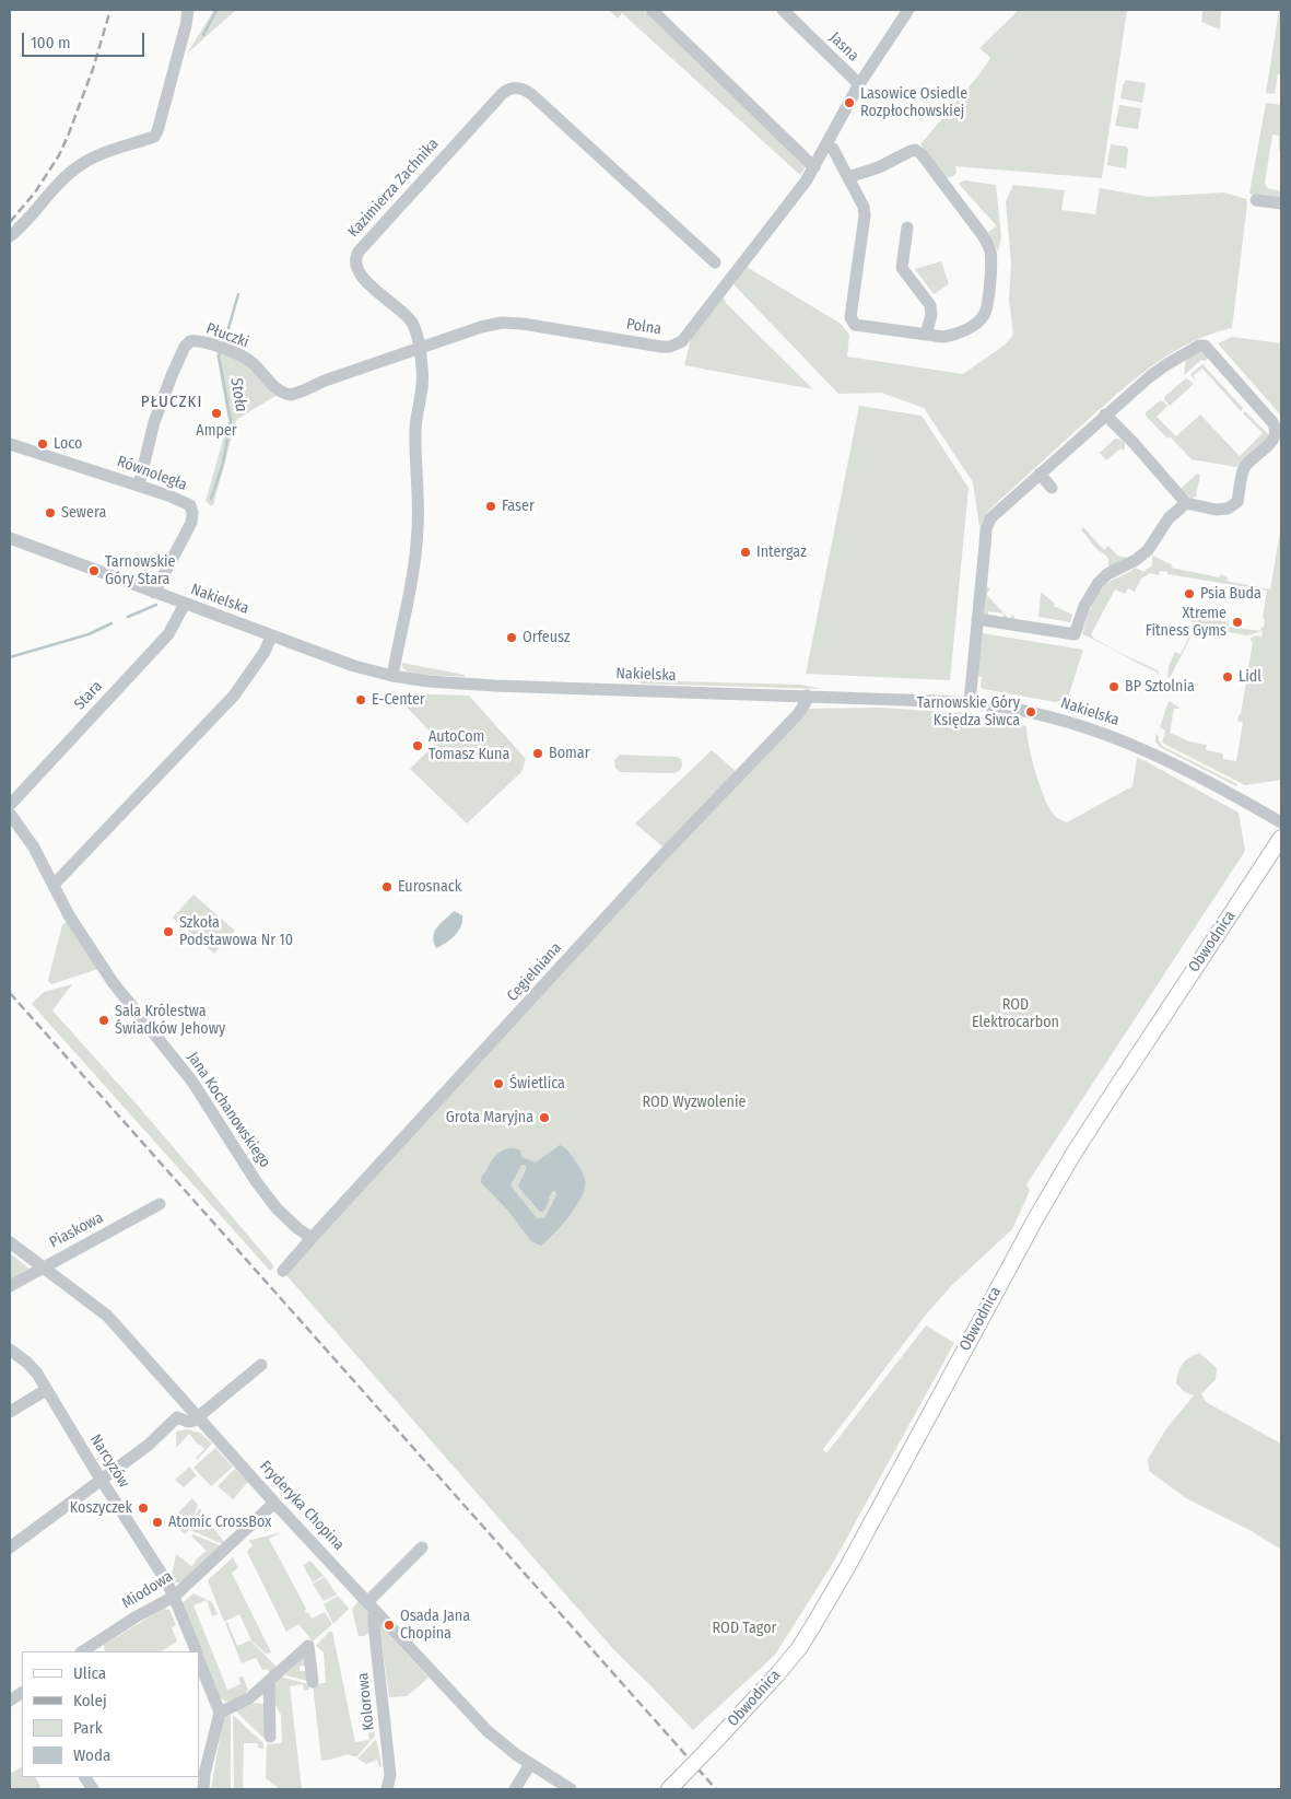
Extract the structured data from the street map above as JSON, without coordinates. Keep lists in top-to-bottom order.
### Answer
{
  "streets": {
    "main road": ["Obwodnica"],
    "street": [
      "Jasna",
      "Kazimierza Zachnika",
      "Polna",
      "Płuczki",
      "Równoległa",
      "Nakielska",
      "Stara",
      "Cegielniana",
      "Jana Kochanowskiego",
      "Piaskowa",
      "Narcyzów",
      "Fryderyka Chopina",
      "Miodowa",
      "Kolorowa"
    ]
  },
  "crossings": [
    ["Jasna", "Polna"],
    ["Kazimierza Zachnika", "Polna"],
    ["Kazimierza Zachnika", "Płuczki"],
    ["Kazimierza Zachnika", "Nakielska"],
    ["Polna", "Płuczki"],
    ["Płuczki", "Równoległa"],
    ["Równoległa", "Nakielska"],
    ["Nakielska", "Stara"],
    ["Nakielska", "Cegielniana"],
    ["Cegielniana", "Jana Kochanowskiego"],
    ["Piaskowa", "Fryderyka Chopina"],
    ["Narcyzów", "Miodowa"],
    ["Fryderyka Chopina", "Miodowa"],
    ["Fryderyka Chopina", "Kolorowa"]
  ],
  "districts": ["PŁUCZKI"],
  "water": ["Stoła"],
  "parks": ["ROD Elektrocarbon", "ROD Wyzwolenie", "ROD Tagor"],
  "places": [
    "Lasowice Osiedle Rozpłochowskiej",
    "Amper",
    "Loco",
    "Faser",
    "Sewera",
    "Intergaz",
    "Tarnowskie Góry Stara",
    "Psia Buda",
    "Xtreme Fitness Gyms",
    "Orfeusz",
    "Lidl",
    "BP Sztolnia",
    "E-Center",
    "Tarnowskie Góry Księdza Siwca",
    "AutoCom Tomasz Kuna",
    "Bomar",
    "Eurosnack",
    "Szkoła Podstawowa Nr 10",
    "Sala Królestwa Świadków Jehowy",
    "Świetlica",
    "Grota Maryjna",
    "Koszyczek",
    "Atomic CrossBox",
    "Osada Jana Chopina"
  ],
  "legend": [
    "Ulica",
    "Kolej",
    "Park",
    "Woda"
  ],
  "scale_bar": "100 m"
}
